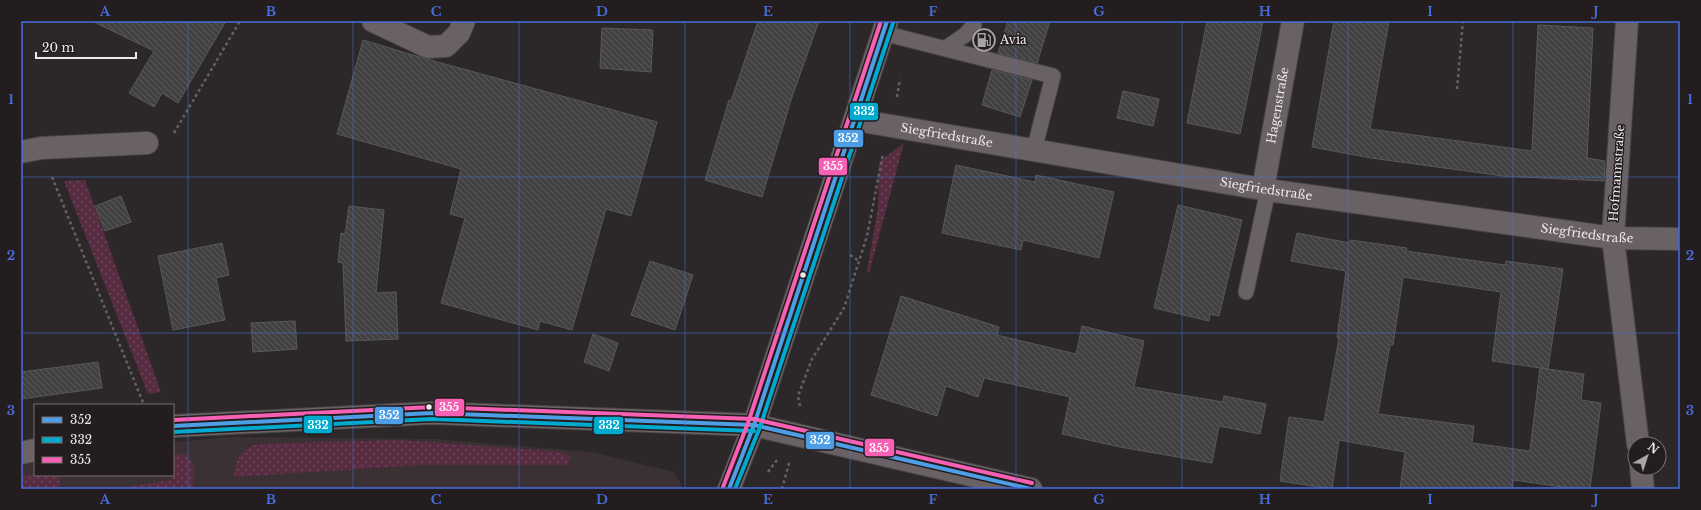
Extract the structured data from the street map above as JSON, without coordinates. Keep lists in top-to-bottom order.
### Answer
{
  "streets": {
    "street": ["Hagenstraße", "Siegfriedstraße", "Hofmannstraße"]
  },
  "crossings": [
    ["Hagenstraße", "Siegfriedstraße"],
    ["Siegfriedstraße", "Hofmannstraße"]
  ],
  "places": {
    "fuel station": ["Avia"]
  },
  "lines": ["transit line 352", "transit line 355", "transit line 332"],
  "legend": ["352", "332", "355"],
  "scale_bar": "20 m",
  "north": "top right",
  "grid": {
    "columns": [
      "A",
      "B",
      "C",
      "D",
      "E",
      "F",
      "G",
      "H",
      "I",
      "J"
    ],
    "rows": ["1", "2", "3"]
  }
}
